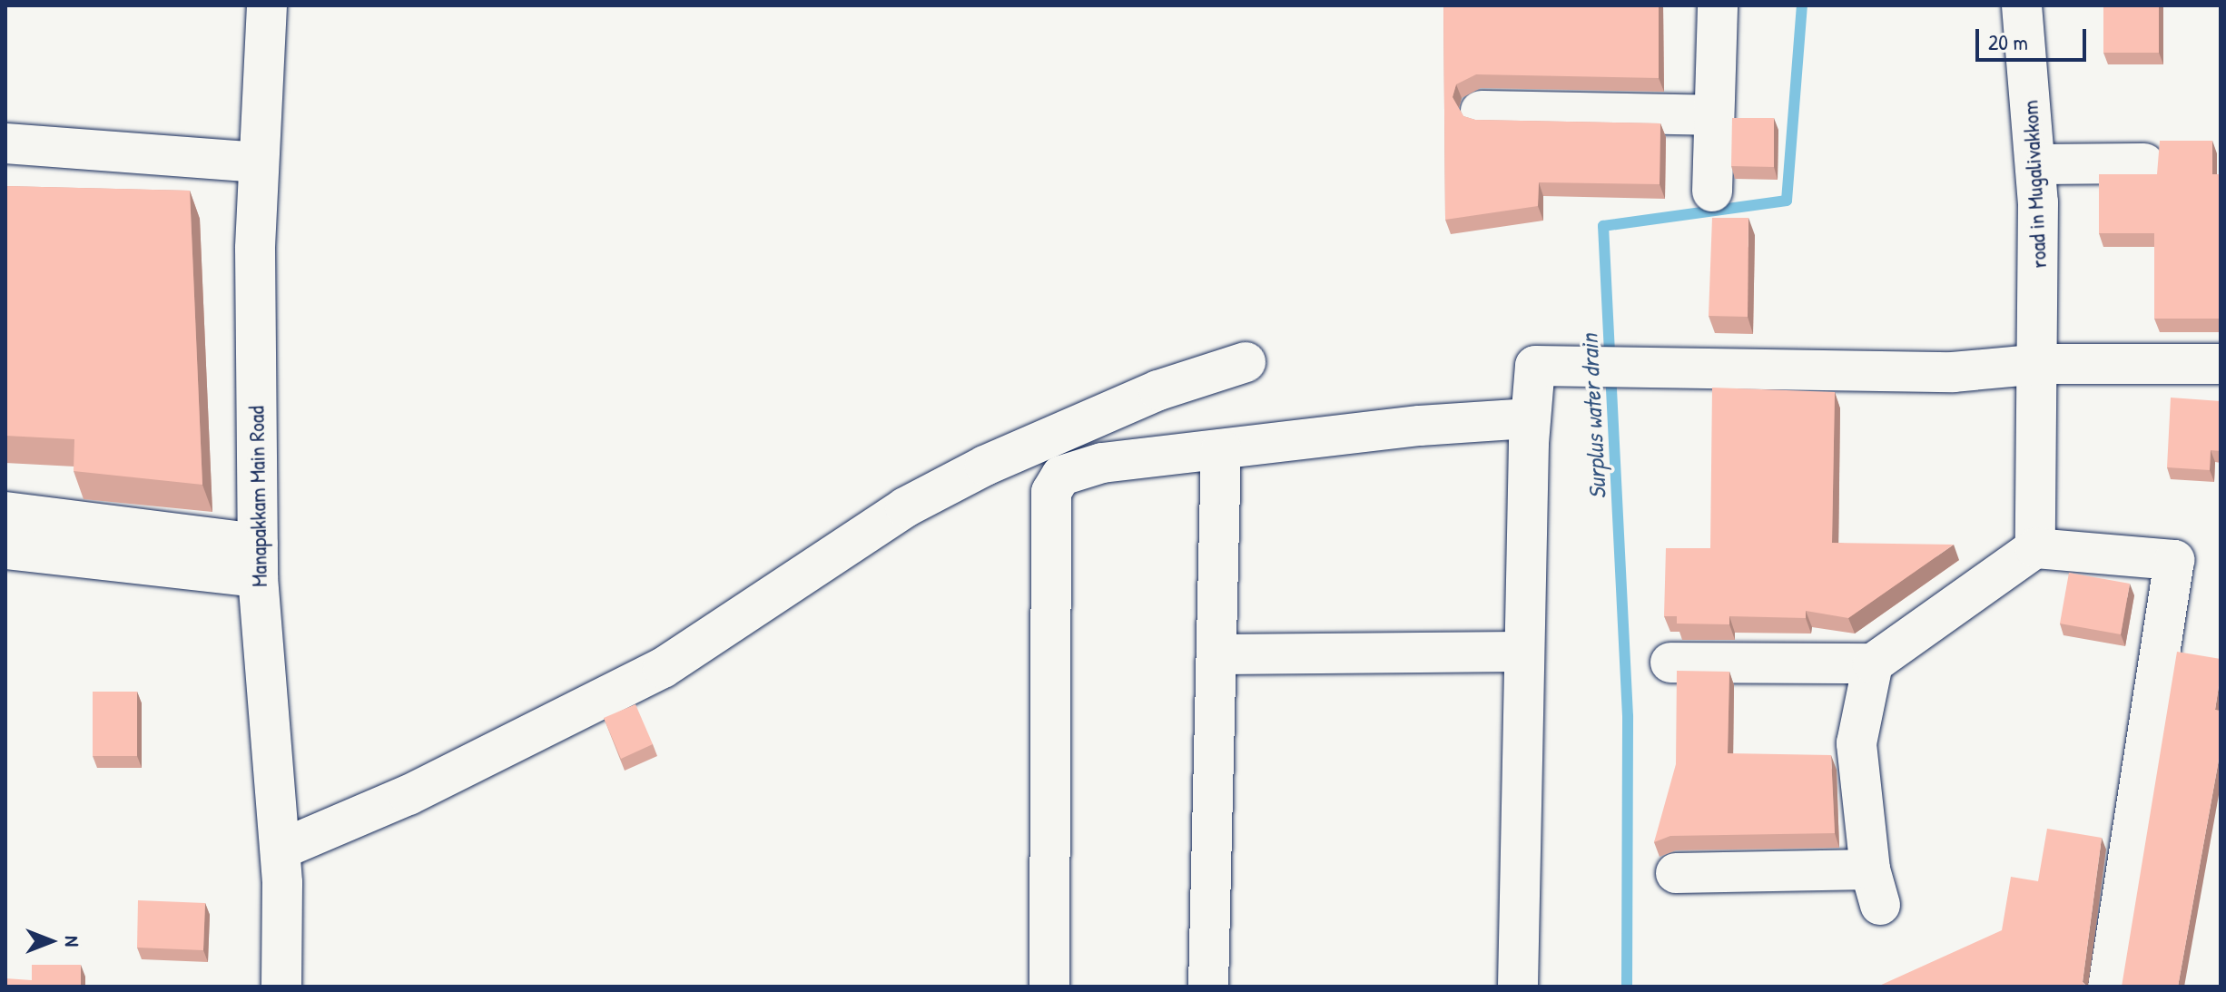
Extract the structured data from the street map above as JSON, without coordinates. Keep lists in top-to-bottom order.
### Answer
{
  "streets": {
    "street": ["road in Mugalivakkom", "Manapakkam Main Road"]
  },
  "water": ["Surplus water drain"],
  "scale_bar": "20 m",
  "north": "right"
}
